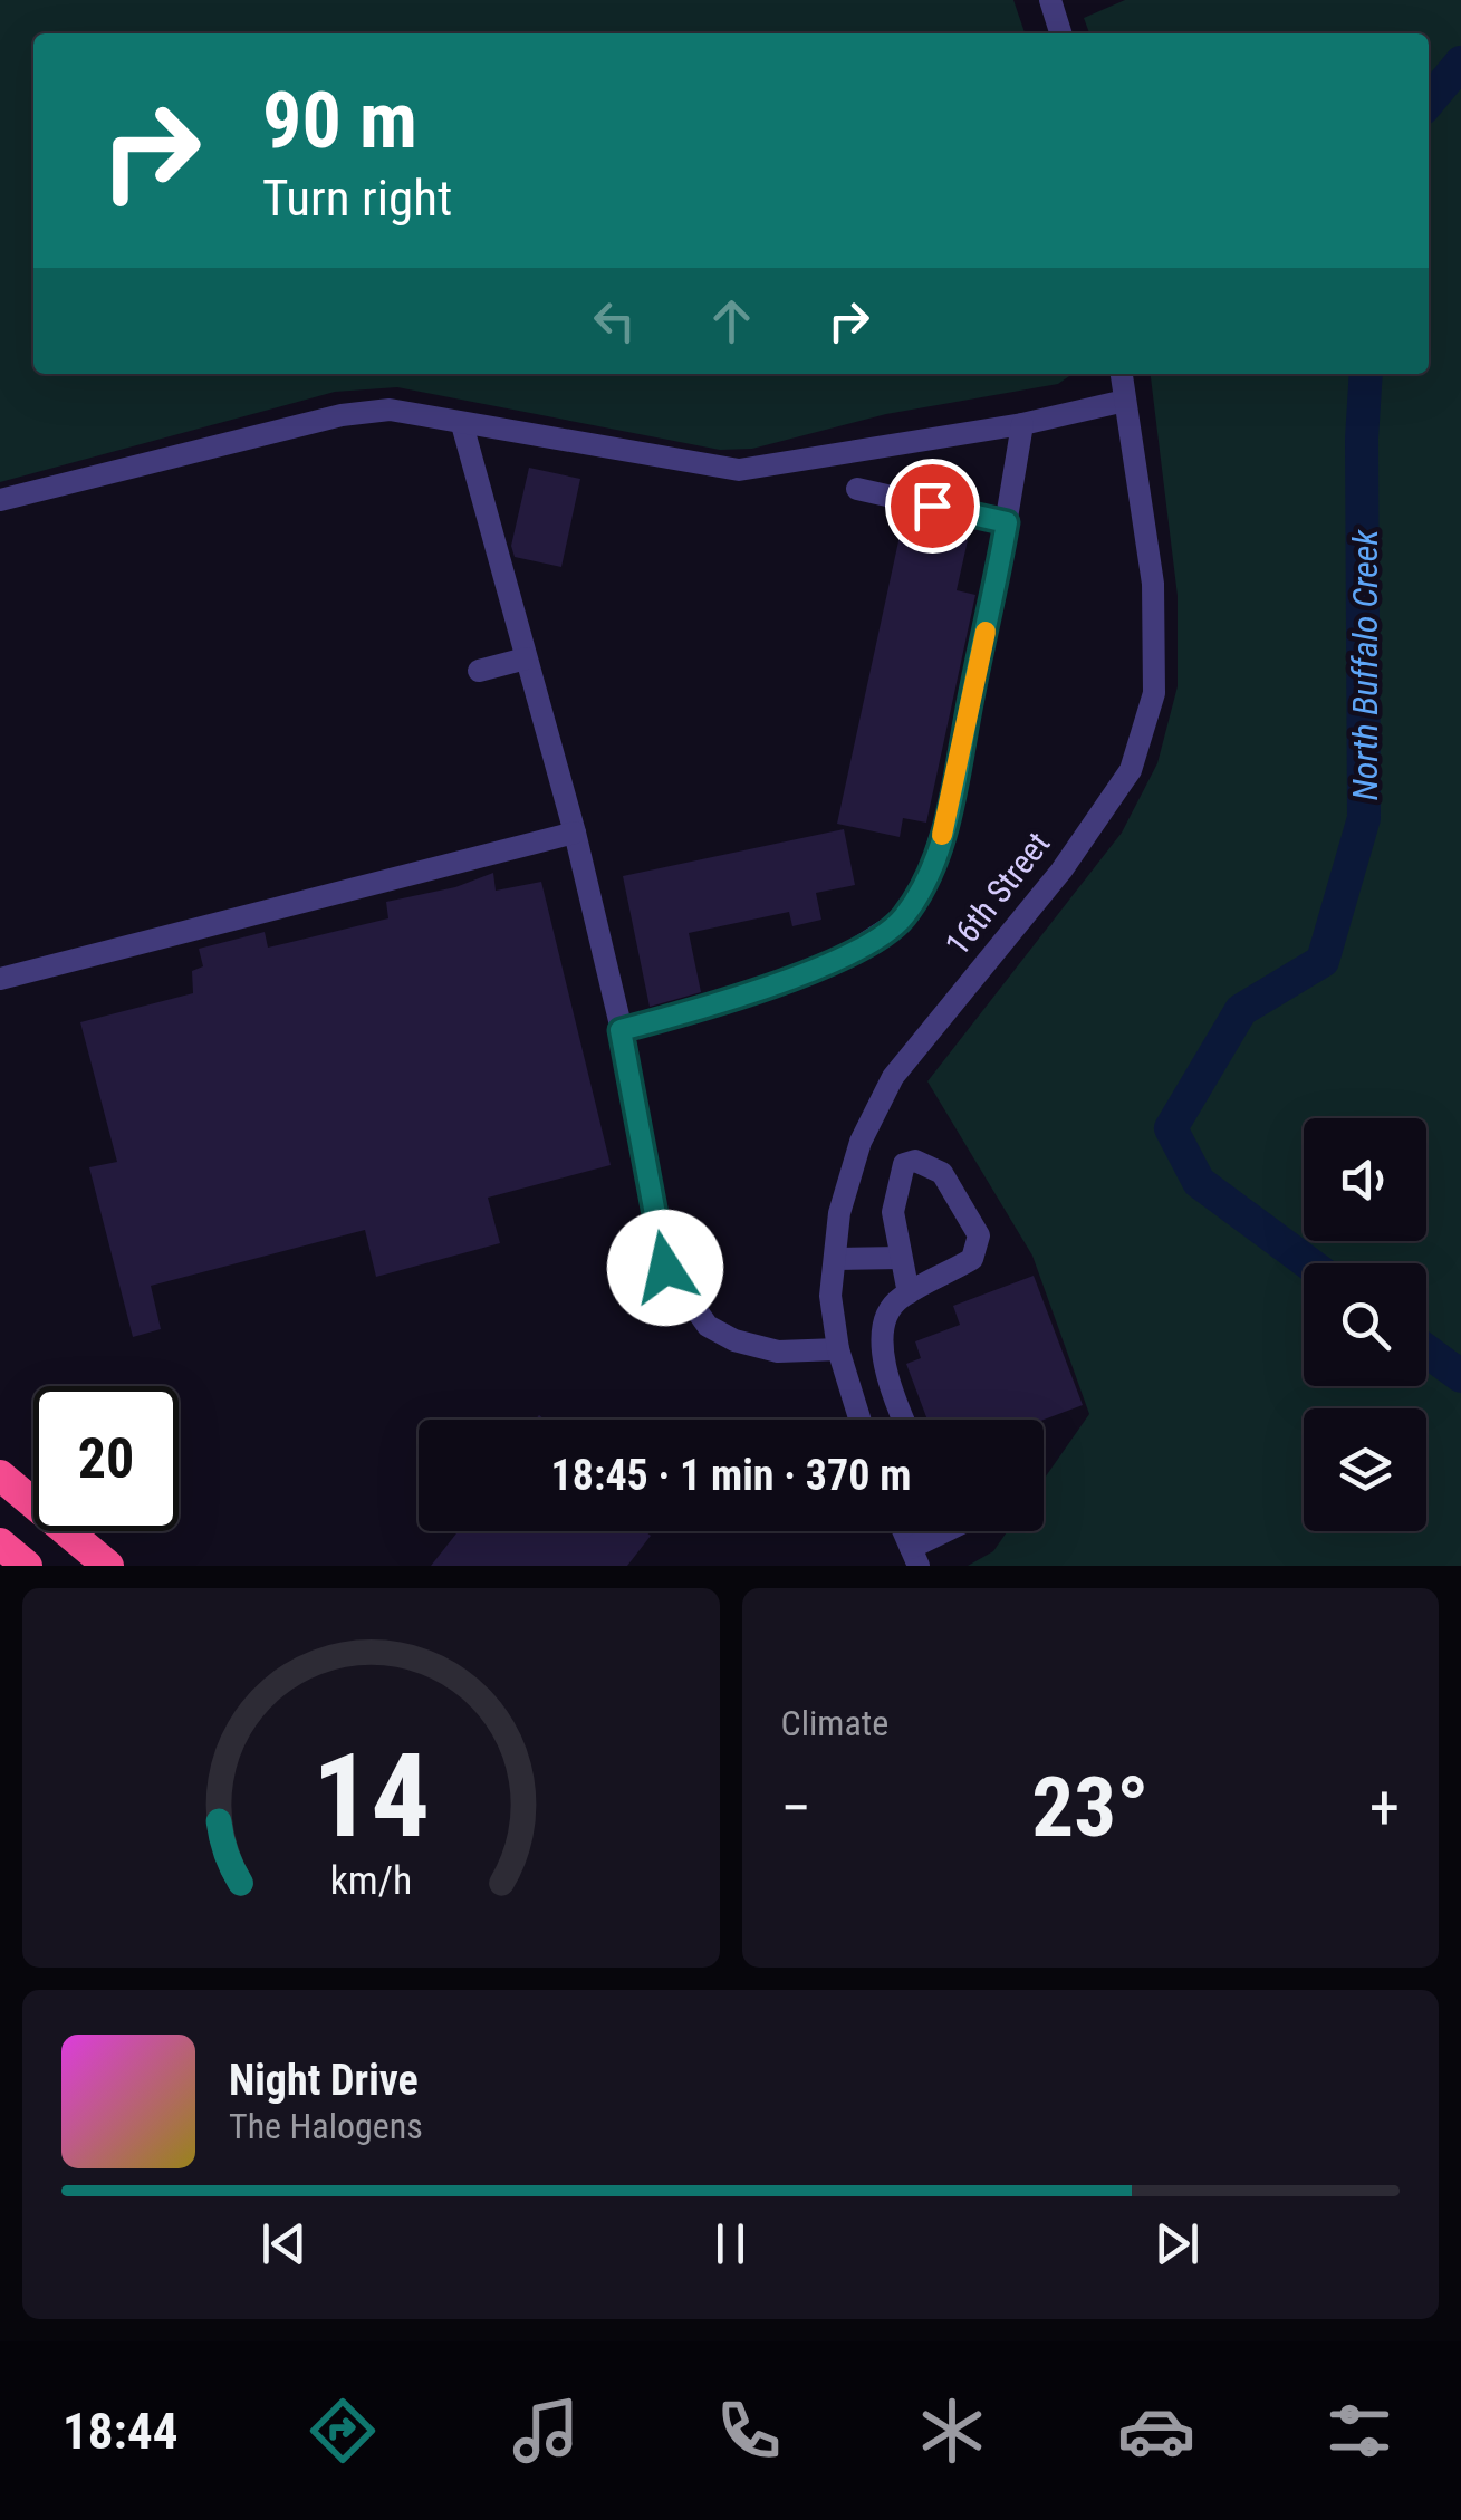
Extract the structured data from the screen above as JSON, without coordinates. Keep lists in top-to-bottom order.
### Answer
{
  "streets": {
    "street": ["16th Street"]
  },
  "water": ["North Buffalo Creek"],
  "page": {
    "turn": ["90 m", "Turn right"],
    "limit": "20",
    "trip": "18:45 · 1 min · 370 m",
    "tile": "Climate",
    "heat": ["−", "23°", "+"],
    "song": ["Night Drive", "The Halogens"],
    "tabs": "18:44",
    "gauge": ["14", "km/h"]
  }
}
